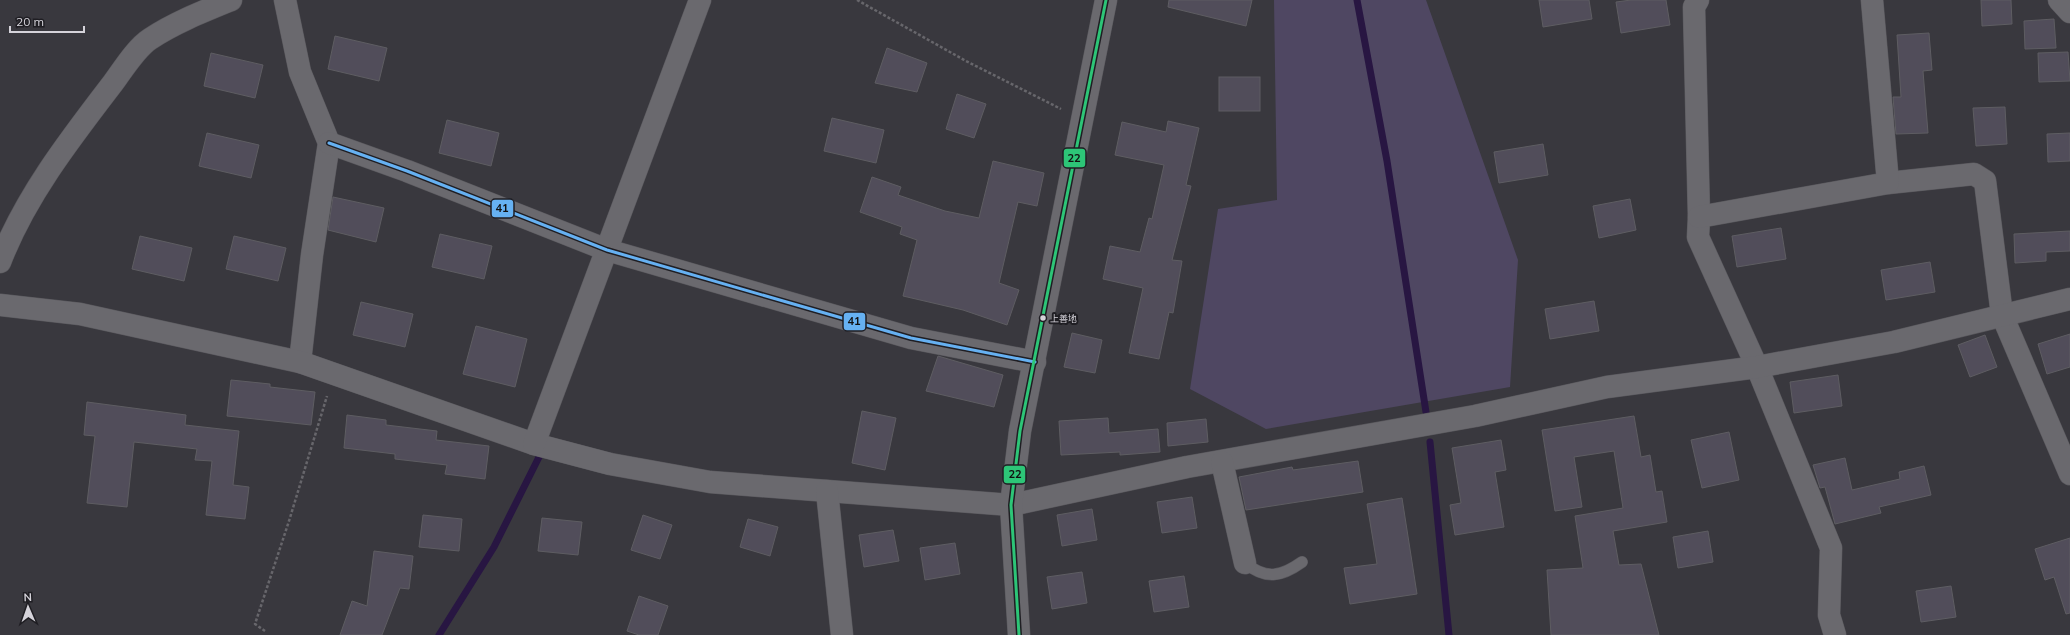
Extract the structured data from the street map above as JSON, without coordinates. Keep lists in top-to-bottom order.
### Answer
{
  "places": ["上善地"],
  "lines": ["transit line 22", "transit line 41"],
  "scale_bar": "20 m",
  "north": "top"
}
